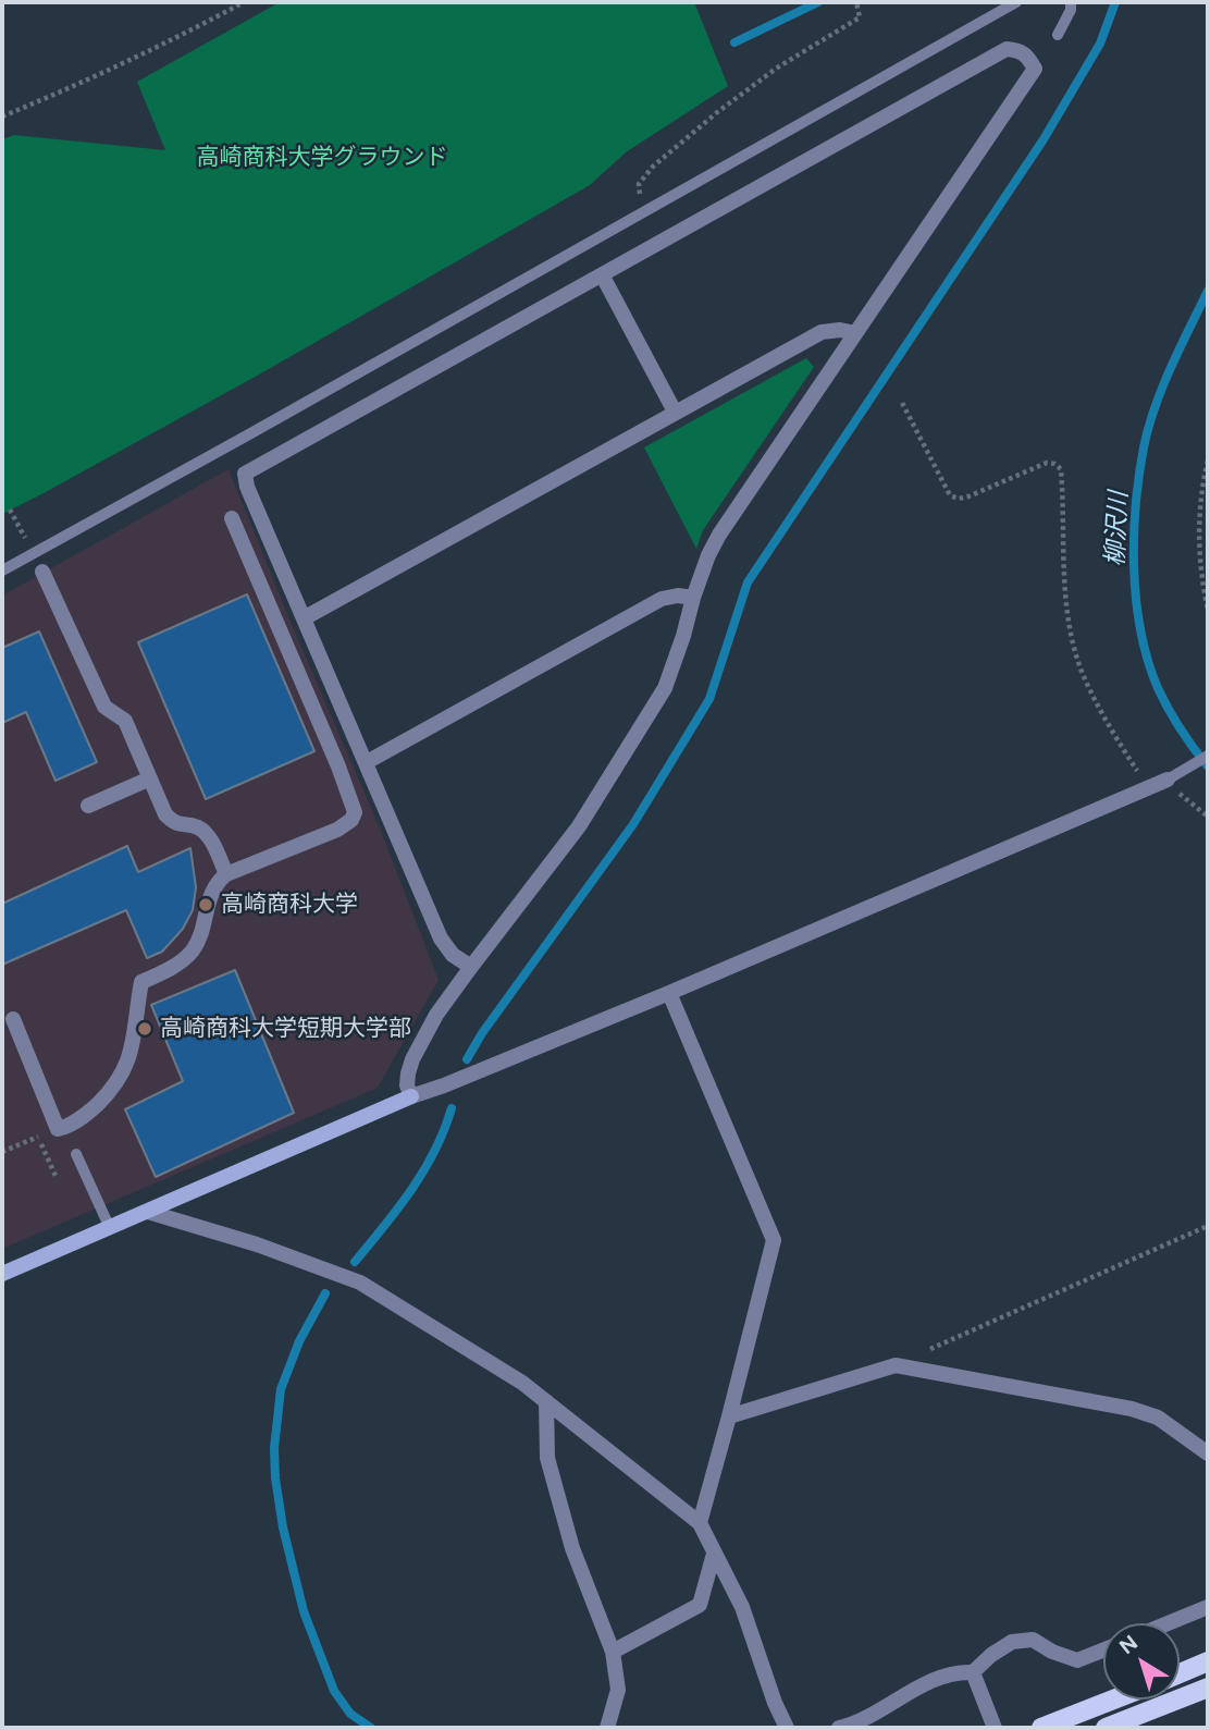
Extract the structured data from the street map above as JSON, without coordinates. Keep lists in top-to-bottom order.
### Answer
{
  "water": ["柳沢川"],
  "parks": ["高崎商科大学グラウンド"],
  "places": ["高崎商科大学", "高崎商科大学短期大学部"],
  "north": "top left"
}
